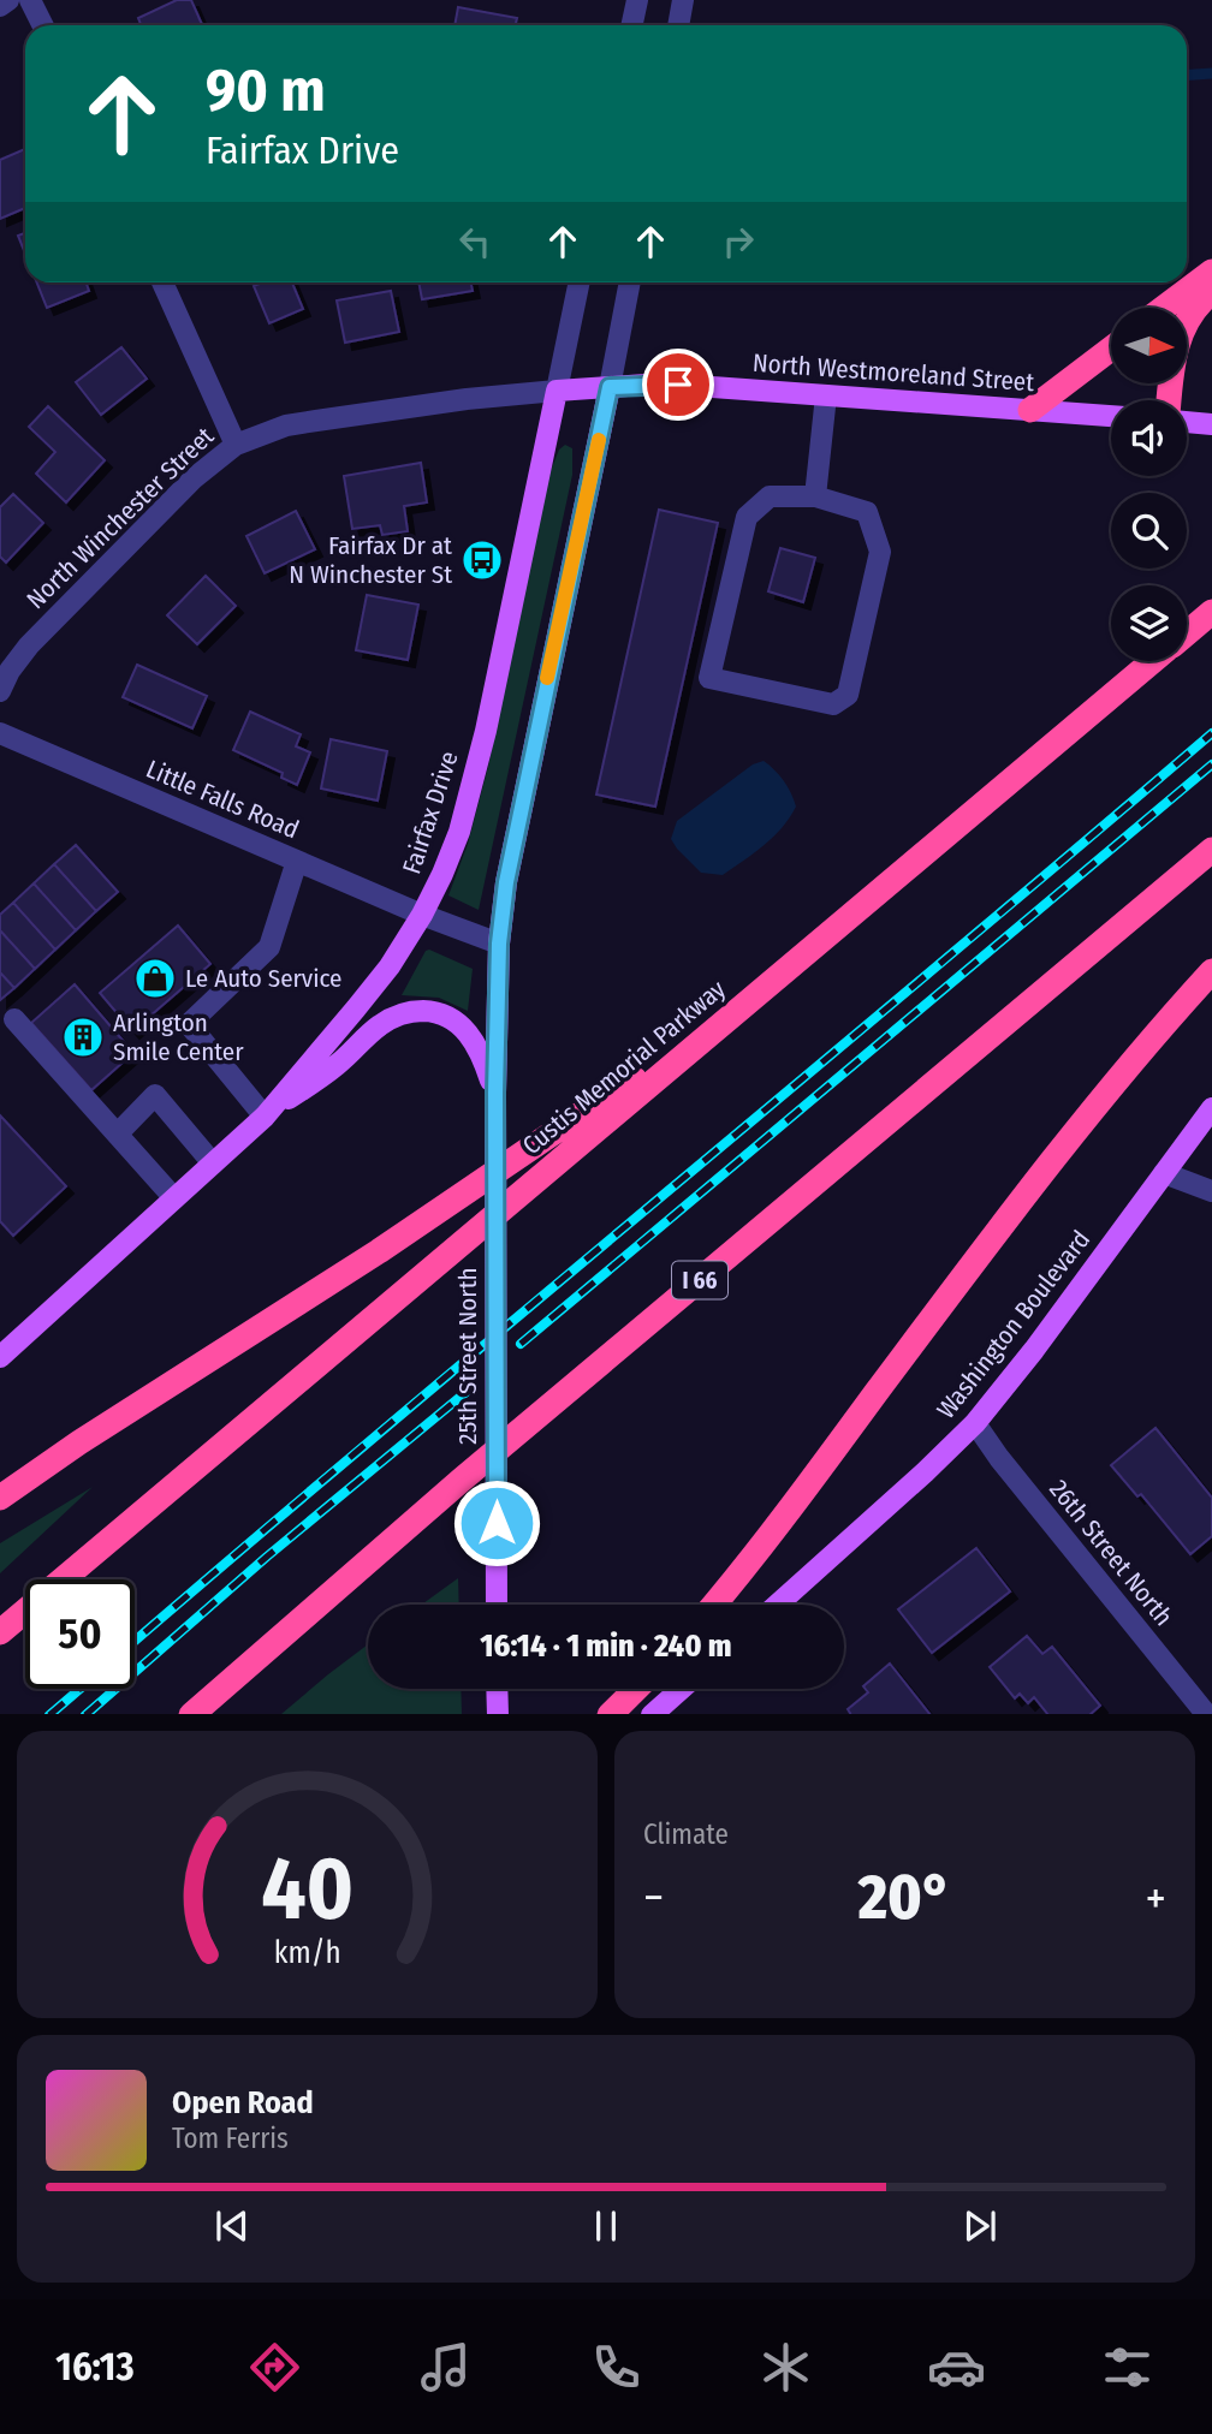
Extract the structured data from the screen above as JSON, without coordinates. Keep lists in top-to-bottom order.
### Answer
{
  "streets": {
    "highway": ["Custis Memorial Parkway", "I 66"],
    "main road": [
      "North Westmoreland Street",
      "Fairfax Drive",
      "Washington Boulevard",
      "25th Street North"
    ],
    "street": ["North Winchester Street", "Little Falls Road", "26th Street North"]
  },
  "crossings": [
    ["North Westmoreland Street", "North Winchester Street"],
    ["North Westmoreland Street", "Fairfax Drive"],
    ["North Winchester Street", "Fairfax Drive"],
    ["Little Falls Road", "Fairfax Drive"],
    ["Washington Boulevard", "26th Street North"]
  ],
  "places": {
    "bus stop": ["Fairfax Dr at N Winchester St"],
    "shop": ["Le Auto Service"],
    "building": ["Arlington Smile Center"]
  },
  "north": "right",
  "page": {
    "turn": ["90 m", "Fairfax Drive"],
    "limit": "50",
    "trip": "16:14 · 1 min · 240 m",
    "tile": "Climate",
    "heat": ["−", "20°", "+"],
    "song": ["Open Road", "Tom Ferris"],
    "tabs": "16:13",
    "gauge": ["40", "km/h"]
  }
}
